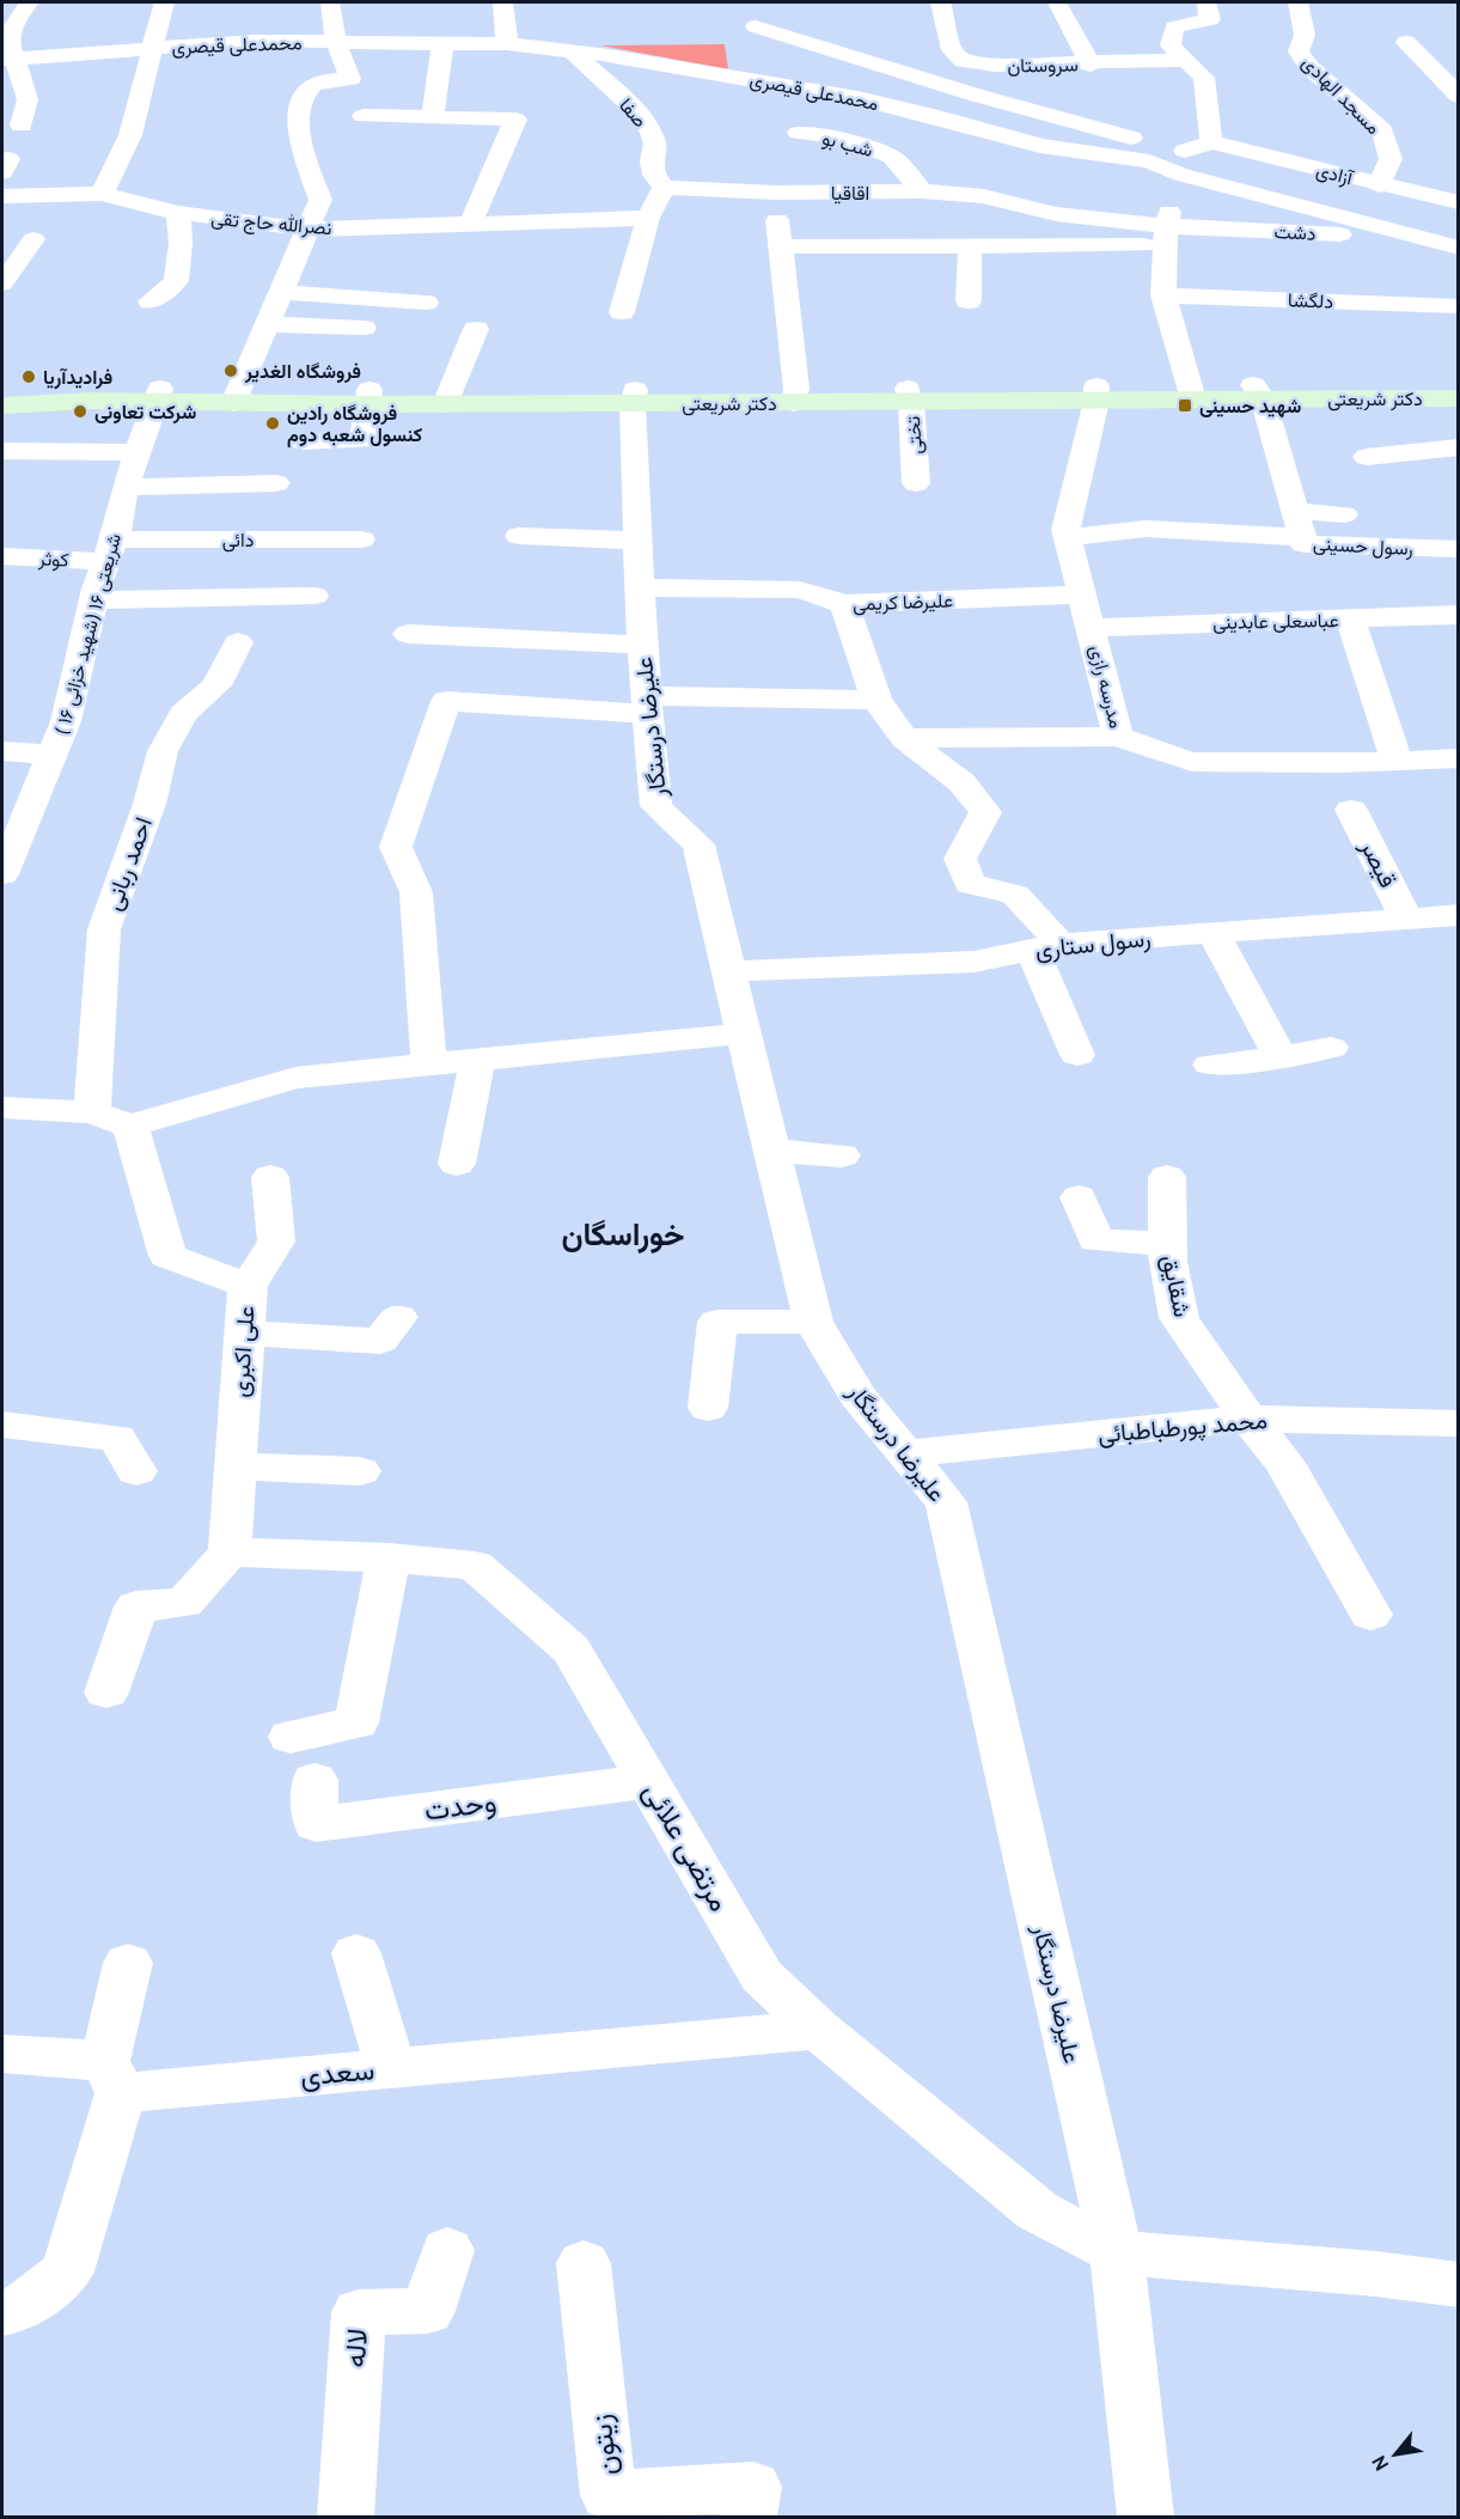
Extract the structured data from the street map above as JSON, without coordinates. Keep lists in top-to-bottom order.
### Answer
{
  "streets": {
    "main road": ["دکتر شریعتی"],
    "street": [
      "محمدعلی قیصری",
      "سروستان",
      "مسجد الهادی",
      "صفا",
      "شب بو",
      "آزادی",
      "اقاقیا",
      "نصرالله حاج تقی",
      "دشت",
      "دلگشا",
      "تختی",
      "دائی",
      "رسول حسینی",
      "کوثر",
      "علیرضا کریمی",
      "عباسعلی عابدینی",
      "شریعتی ۱۶ (شهید خزائی ۱۶ )",
      "مدرسه رازی",
      "علیرضا درستگار",
      "احمد ربانی",
      "قیصر",
      "رسول ستاری",
      "شقایق",
      "علی اکبری",
      "محمد پورطباطبائی",
      "وحدت",
      "مرتضی علائی",
      "سعدی",
      "لاله",
      "زیتون"
    ]
  },
  "crossings": [
    ["محمدعلی قیصری", "صفا"],
    ["محمدعلی قیصری", "دشت"],
    ["مسجد الهادی", "آزادی"],
    ["صفا", "اقاقیا"],
    ["شب بو", "اقاقیا"],
    ["اقاقیا", "دشت"],
    ["دکتر شریعتی", "تختی"],
    ["دکتر شریعتی", "رسول حسینی"],
    ["دکتر شریعتی", "شریعتی ۱۶ (شهید خزائی ۱۶ )"],
    ["دکتر شریعتی", "مدرسه رازی"],
    ["دکتر شریعتی", "علیرضا درستگار"],
    ["دائی", "کوثر"],
    ["دائی", "شریعتی ۱۶ (شهید خزائی ۱۶ )"],
    ["کوثر", "شریعتی ۱۶ (شهید خزائی ۱۶ )"],
    ["علیرضا کریمی", "مدرسه رازی"],
    ["علیرضا کریمی", "علیرضا درستگار"],
    ["عباسعلی عابدینی", "مدرسه رازی"],
    ["علیرضا درستگار", "رسول ستاری"],
    ["علیرضا درستگار", "محمد پورطباطبائی"],
    ["علیرضا درستگار", "مرتضی علائی"],
    ["قیصر", "رسول ستاری"],
    ["شقایق", "محمد پورطباطبائی"],
    ["علی اکبری", "مرتضی علائی"],
    ["وحدت", "مرتضی علائی"],
    ["مرتضی علائی", "سعدی"]
  ],
  "districts": ["خوراسگان"],
  "places": {
    "other": [
      "فروشگاه الغدیر",
      "فرادیدآریا",
      "شرکت تعاونی",
      "فروشگاه رادین کنسول شعبه دوم"
    ],
    "transit": ["شهید حسینی"]
  },
  "north": "bottom left"
}
